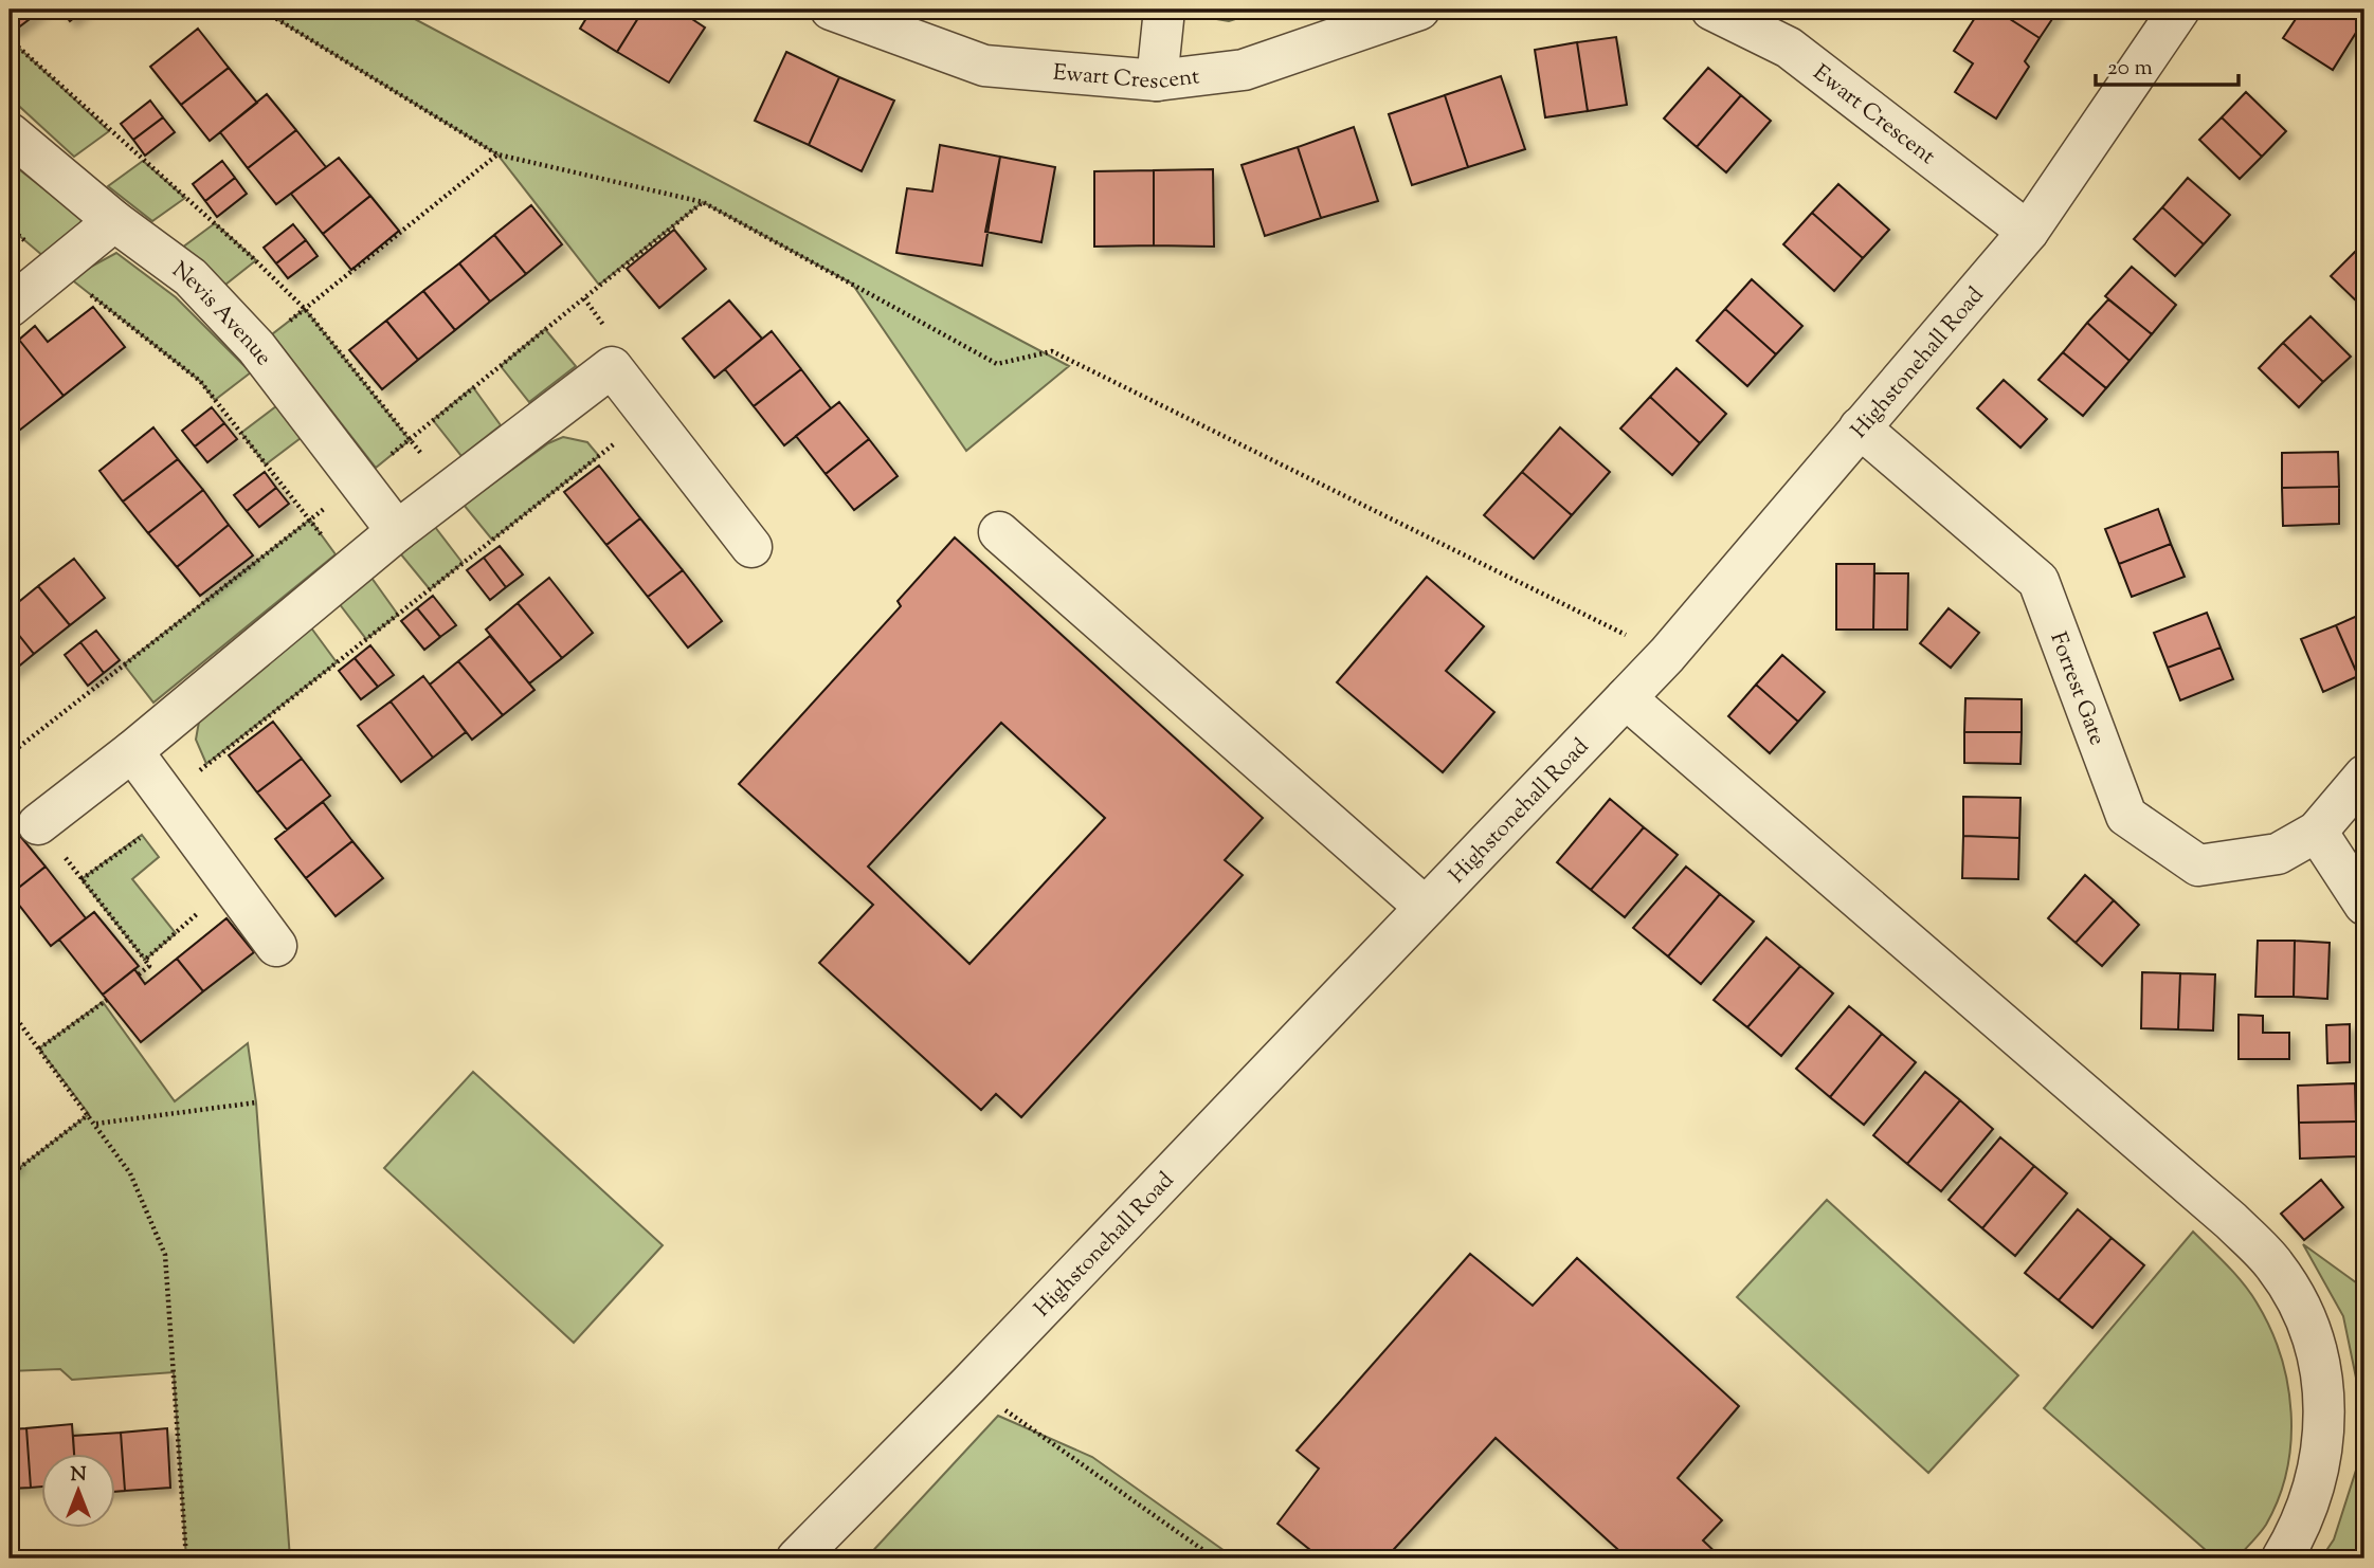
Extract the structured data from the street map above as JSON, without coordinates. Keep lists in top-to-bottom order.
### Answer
{
  "streets": {
    "street": [
      "Ewart Crescent",
      "Nevis Avenue",
      "Highstonehall Road",
      "Forrest Gate"
    ]
  },
  "crossings": [
    ["Ewart Crescent", "Highstonehall Road"],
    ["Highstonehall Road", "Forrest Gate"]
  ],
  "scale_bar": "20 m",
  "north": "top"
}
